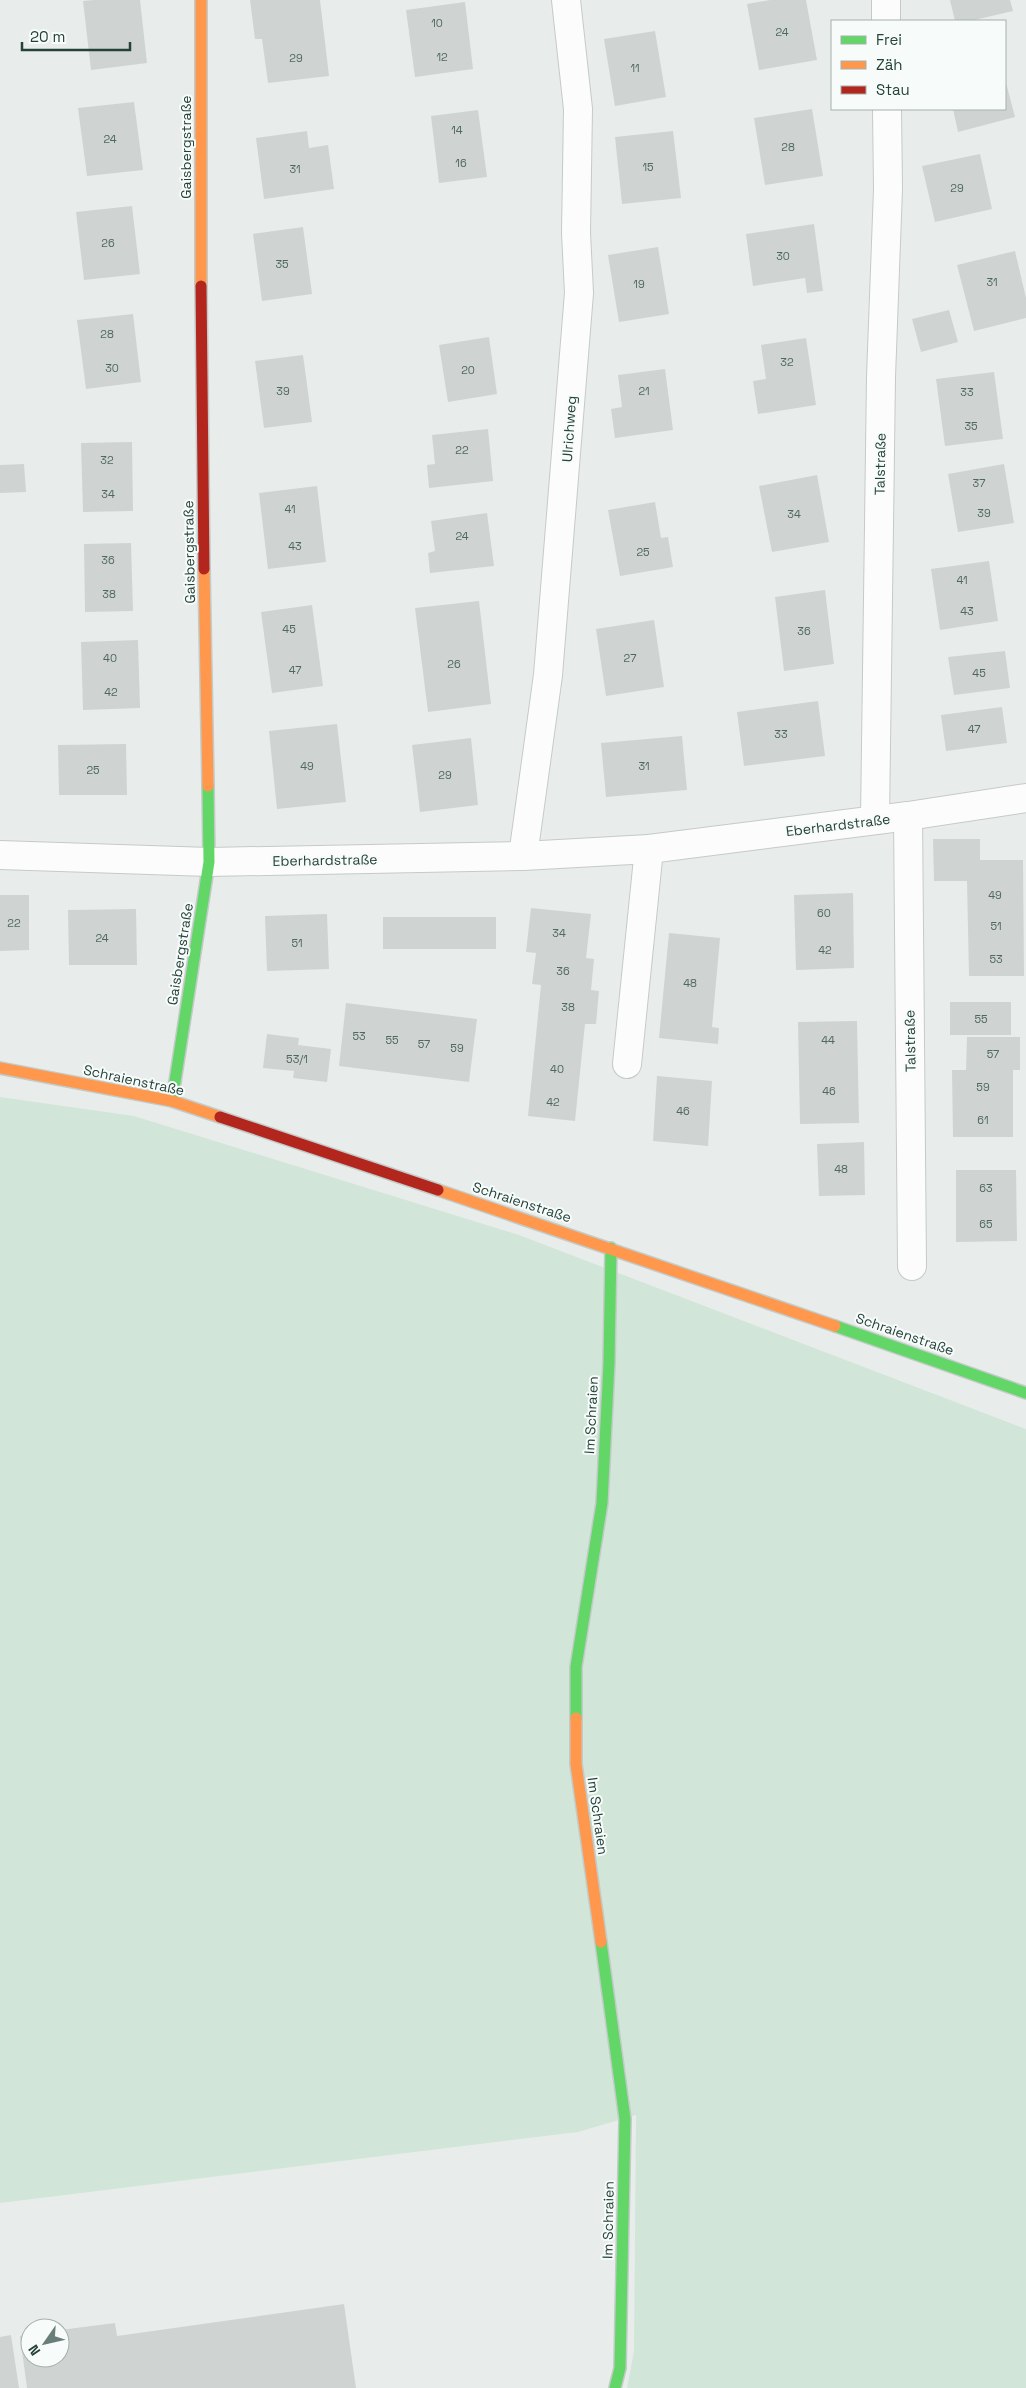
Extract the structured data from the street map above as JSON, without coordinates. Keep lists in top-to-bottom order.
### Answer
{
  "streets": {
    "street": [
      "Gaisbergstraße",
      "Ulrichweg",
      "Talstraße",
      "Eberhardstraße",
      "Schraienstraße",
      "Im Schraien"
    ]
  },
  "crossings": [
    ["Gaisbergstraße", "Eberhardstraße"],
    ["Gaisbergstraße", "Schraienstraße"],
    ["Ulrichweg", "Eberhardstraße"],
    ["Talstraße", "Eberhardstraße"],
    ["Schraienstraße", "Im Schraien"]
  ],
  "house_numbers": [
    "10",
    "24",
    "12",
    "29",
    "11",
    "14",
    "24",
    "28",
    "16",
    "15",
    "31",
    "29",
    "26",
    "30",
    "35",
    "31",
    "19",
    "28",
    "32",
    "30",
    "20",
    "39",
    "21",
    "33",
    "35",
    "22",
    "32",
    "37",
    "34",
    "41",
    "39",
    "34",
    "24",
    "43",
    "25",
    "36",
    "41",
    "38",
    "43",
    "45",
    "36",
    "40",
    "27",
    "26",
    "47",
    "45",
    "42",
    "47",
    "33",
    "49",
    "31",
    "25",
    "29",
    "49",
    "60",
    "22",
    "51",
    "34",
    "24",
    "51",
    "42",
    "53",
    "36",
    "48",
    "38",
    "55",
    "53",
    "55",
    "44",
    "57",
    "59",
    "57",
    "53/1",
    "40",
    "59",
    "46",
    "42",
    "46",
    "61",
    "48",
    "63",
    "65"
  ],
  "legend": ["Frei", "Zäh", "Stau"],
  "scale_bar": "20 m",
  "north": "bottom left"
}
